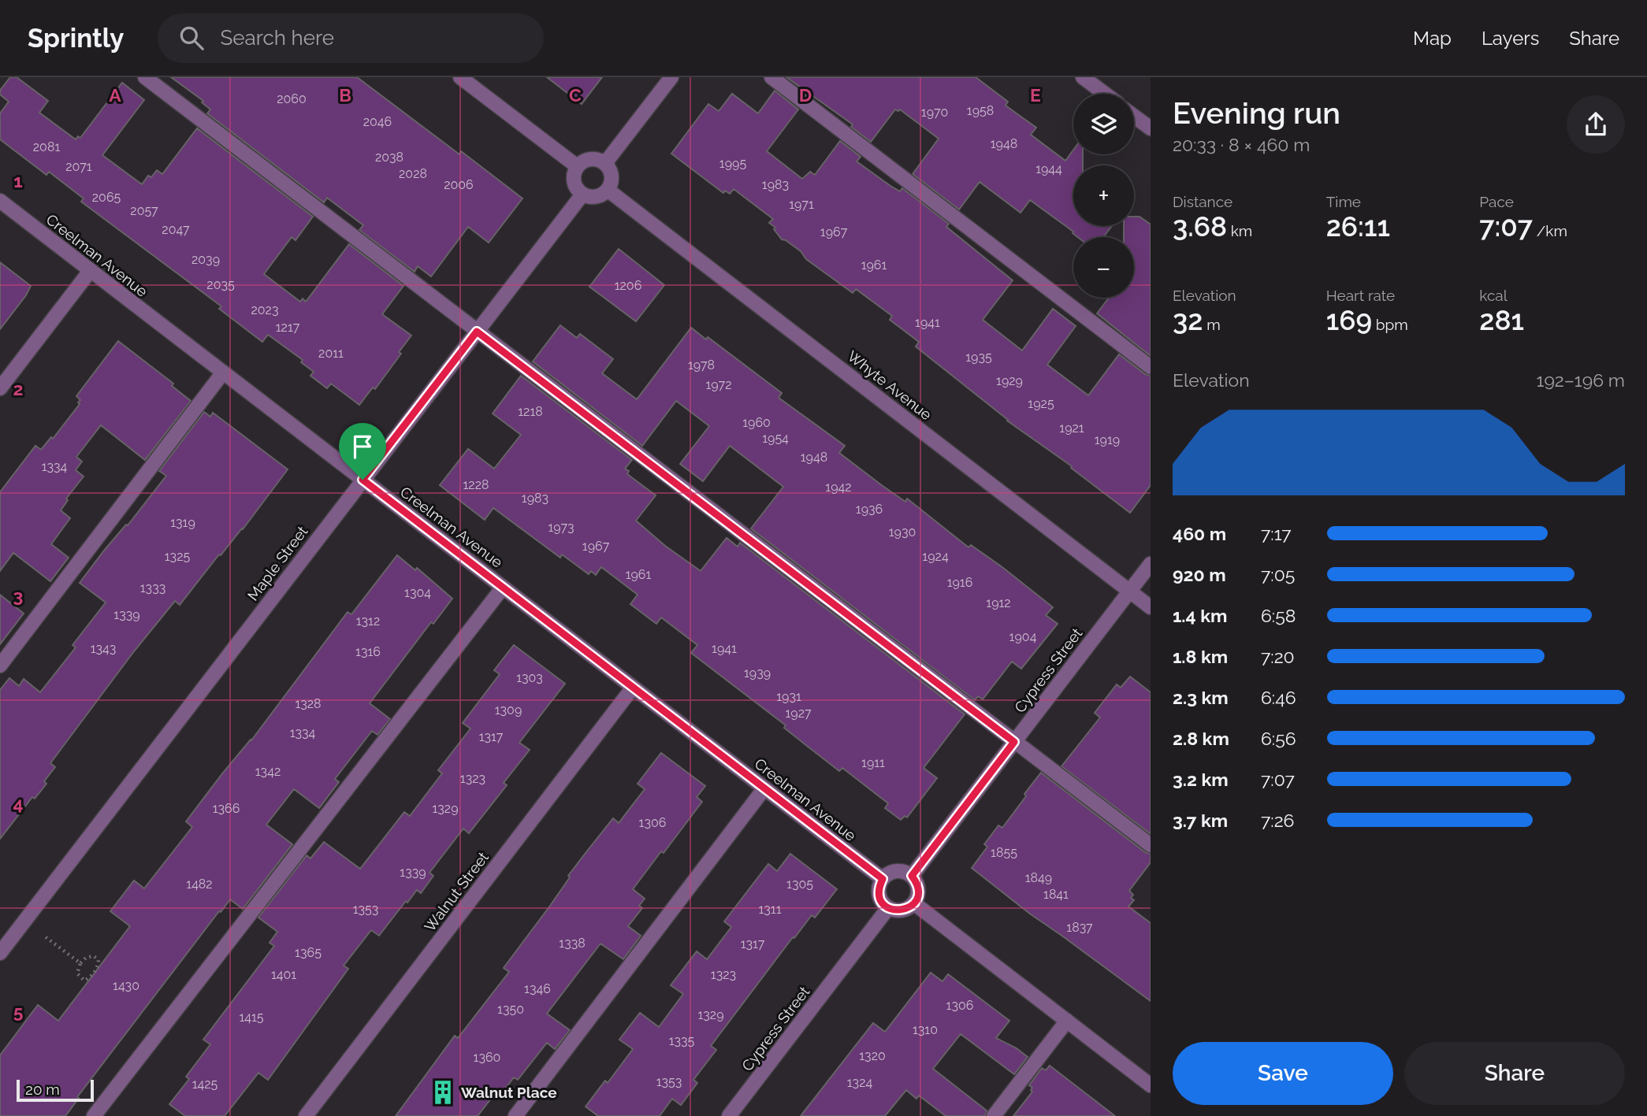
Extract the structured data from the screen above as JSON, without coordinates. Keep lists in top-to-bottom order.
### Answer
{
  "streets": {
    "street": [
      "Creelman Avenue",
      "Whyte Avenue",
      "Maple Street",
      "Cypress Street",
      "Walnut Street"
    ]
  },
  "crossings": [
    ["Creelman Avenue", "Maple Street"],
    ["Creelman Avenue", "Cypress Street"],
    ["Creelman Avenue", "Walnut Street"],
    ["Whyte Avenue", "Maple Street"],
    ["Whyte Avenue", "Cypress Street"]
  ],
  "places": {
    "building": ["Walnut Place"]
  },
  "house_numbers": [
    "2060",
    "1958",
    "1970",
    "2046",
    "1948",
    "2081",
    "2038",
    "1995",
    "2071",
    "1944",
    "2028",
    "2006",
    "1983",
    "2065",
    "1971",
    "2057",
    "2047",
    "1967",
    "2039",
    "1961",
    "2035",
    "1206",
    "2023",
    "1941",
    "1217",
    "2011",
    "1935",
    "1978",
    "1929",
    "1972",
    "1925",
    "1218",
    "1960",
    "1921",
    "1954",
    "1919",
    "1948",
    "1334",
    "1228",
    "1942",
    "1983",
    "1936",
    "1319",
    "1973",
    "1930",
    "1967",
    "1325",
    "1924",
    "1961",
    "1916",
    "1333",
    "1304",
    "1912",
    "1339",
    "1312",
    "1904",
    "1343",
    "1941",
    "1316",
    "1939",
    "1303",
    "1931",
    "1328",
    "1309",
    "1927",
    "1334",
    "1317",
    "1911",
    "1342",
    "1323",
    "1366",
    "1329",
    "1306",
    "1855",
    "1339",
    "1849",
    "1482",
    "1305",
    "1841",
    "1353",
    "1311",
    "1837",
    "1338",
    "1317",
    "1365",
    "1401",
    "1323",
    "1430",
    "1346",
    "1306",
    "1350",
    "1329",
    "1415",
    "1310",
    "1335",
    "1320",
    "1360",
    "1353",
    "1324",
    "1425"
  ],
  "scale_bar": "20 m",
  "page": {
    "header": "Sprintly",
    "search": "Search here",
    "nav": ["Map", "Layers", "Share"],
    "heading": ["Evening run", "20:33 · 8 × 460 m"],
    "map_buttons": ["+", "−"],
    "stats": [
      ["Distance", "3.68 km"],
      ["Time", "26:11"],
      ["Pace", "7:07 /km"],
      ["Elevation", "32 m"],
      ["Heart rate", "169 bpm"],
      ["kcal", "281"]
    ],
    "chart": ["Elevation", "192–196 m"],
    "list": [
      {
        "name": "460 m",
        "note": "7:17"
      },
      {
        "name": "920 m",
        "note": "7:05"
      },
      {
        "name": "1.4 km",
        "note": "6:58"
      },
      {
        "name": "1.8 km",
        "note": "7:20"
      },
      {
        "name": "2.3 km",
        "note": "6:46"
      },
      {
        "name": "2.8 km",
        "note": "6:56"
      },
      {
        "name": "3.2 km",
        "note": "7:07"
      },
      {
        "name": "3.7 km",
        "note": "7:26"
      }
    ],
    "buttons": ["Save", "Share"],
    "scale": "20 m"
  },
  "grid": {
    "columns": [
      "A",
      "B",
      "C",
      "D",
      "E"
    ],
    "rows": [
      "1",
      "2",
      "3",
      "4",
      "5"
    ]
  }
}
